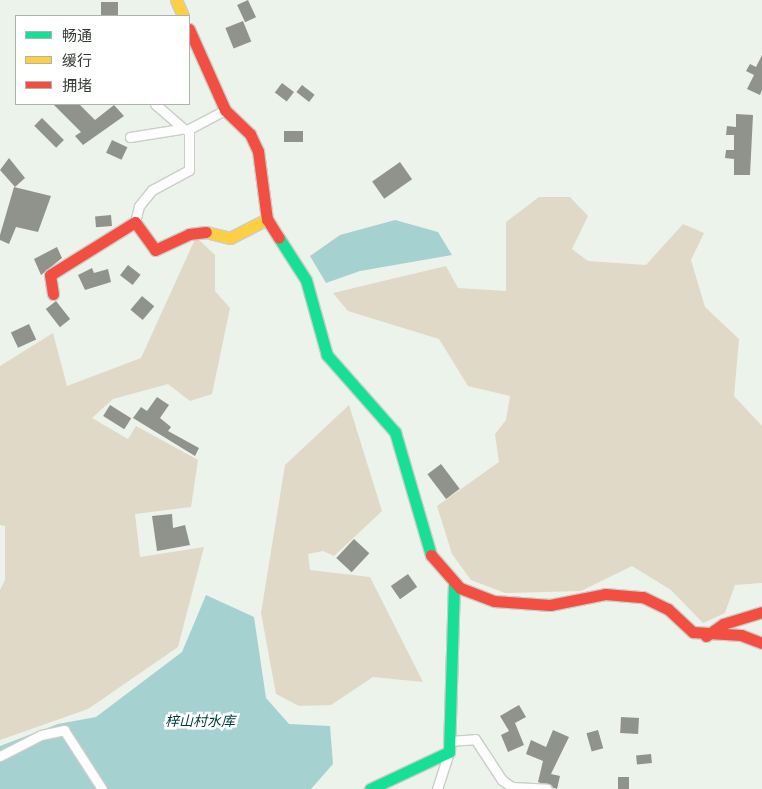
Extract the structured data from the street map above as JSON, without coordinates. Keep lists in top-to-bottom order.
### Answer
{
  "water": ["梓山村水库"],
  "legend": ["畅通", "缓行", "拥堵"]
}
